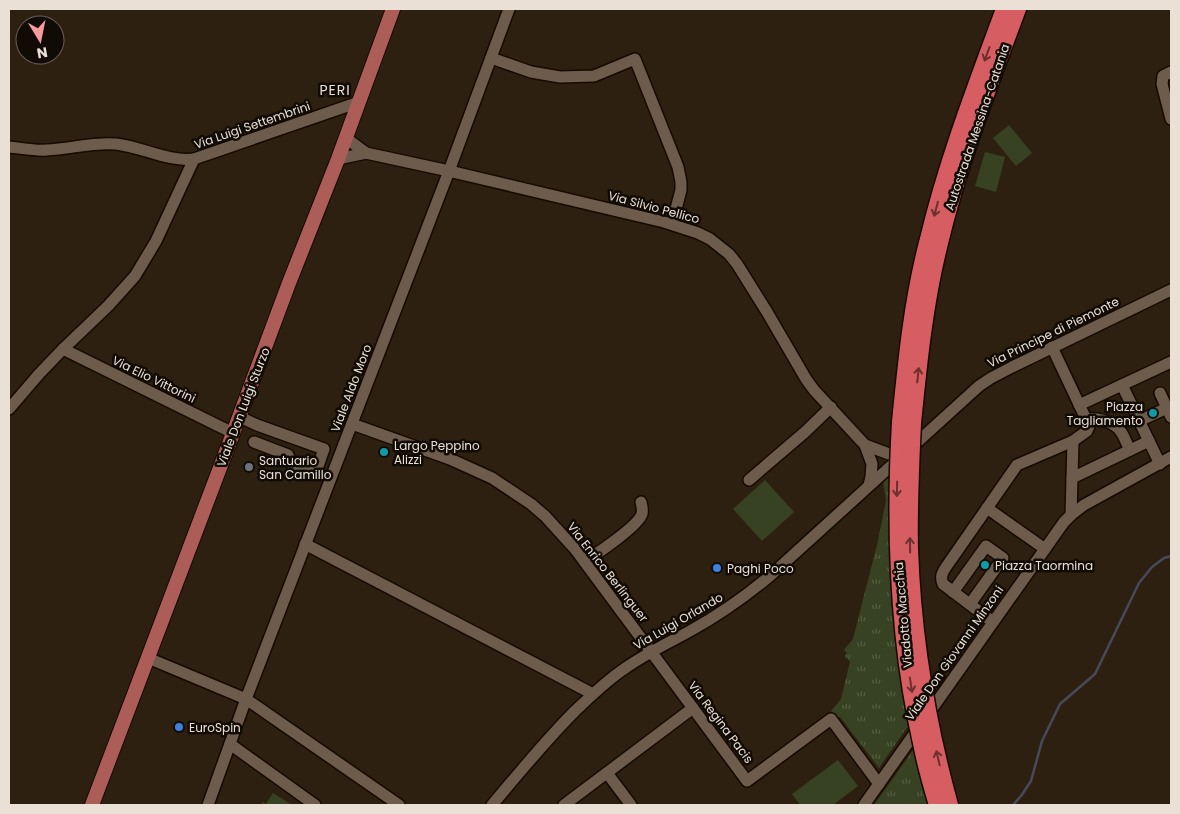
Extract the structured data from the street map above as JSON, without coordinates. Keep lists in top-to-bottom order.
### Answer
{
  "streets": {
    "highway": ["Autostrada Messina-Catania", "Viadotto Macchia"],
    "main road": ["Viale Don Luigi Sturzo"],
    "street": [
      "Via Luigi Settembrini",
      "Via Silvio Pellico",
      "Via Principe di Piemonte",
      "Via Elio Vittorini",
      "Viale Aldo Moro",
      "Via Enrico Berlinguer",
      "Via Luigi Orlando",
      "Viale Don Giovanni Minzoni",
      "Via Regina Pacis"
    ]
  },
  "crossings": [
    ["Via Luigi Settembrini", "Viale Don Luigi Sturzo"],
    ["Autostrada Messina-Catania", "Viadotto Macchia"],
    ["Via Silvio Pellico", "Viale Aldo Moro"],
    ["Via Principe di Piemonte", "Via Luigi Orlando"],
    ["Via Elio Vittorini", "Viale Don Luigi Sturzo"],
    ["Viale Aldo Moro", "Via Enrico Berlinguer"],
    ["Via Enrico Berlinguer", "Via Luigi Orlando"],
    ["Via Enrico Berlinguer", "Via Regina Pacis"],
    ["Via Luigi Orlando", "Via Regina Pacis"],
    ["Viale Don Giovanni Minzoni", "Via Regina Pacis"]
  ],
  "districts": ["PERI"],
  "places": [
    "Piazza Tagliamento",
    "Largo Peppino Alizzi",
    "Santuario San Camillo",
    "Piazza Taormina",
    "Paghi Poco",
    "EuroSpin"
  ],
  "north": "bottom"
}
